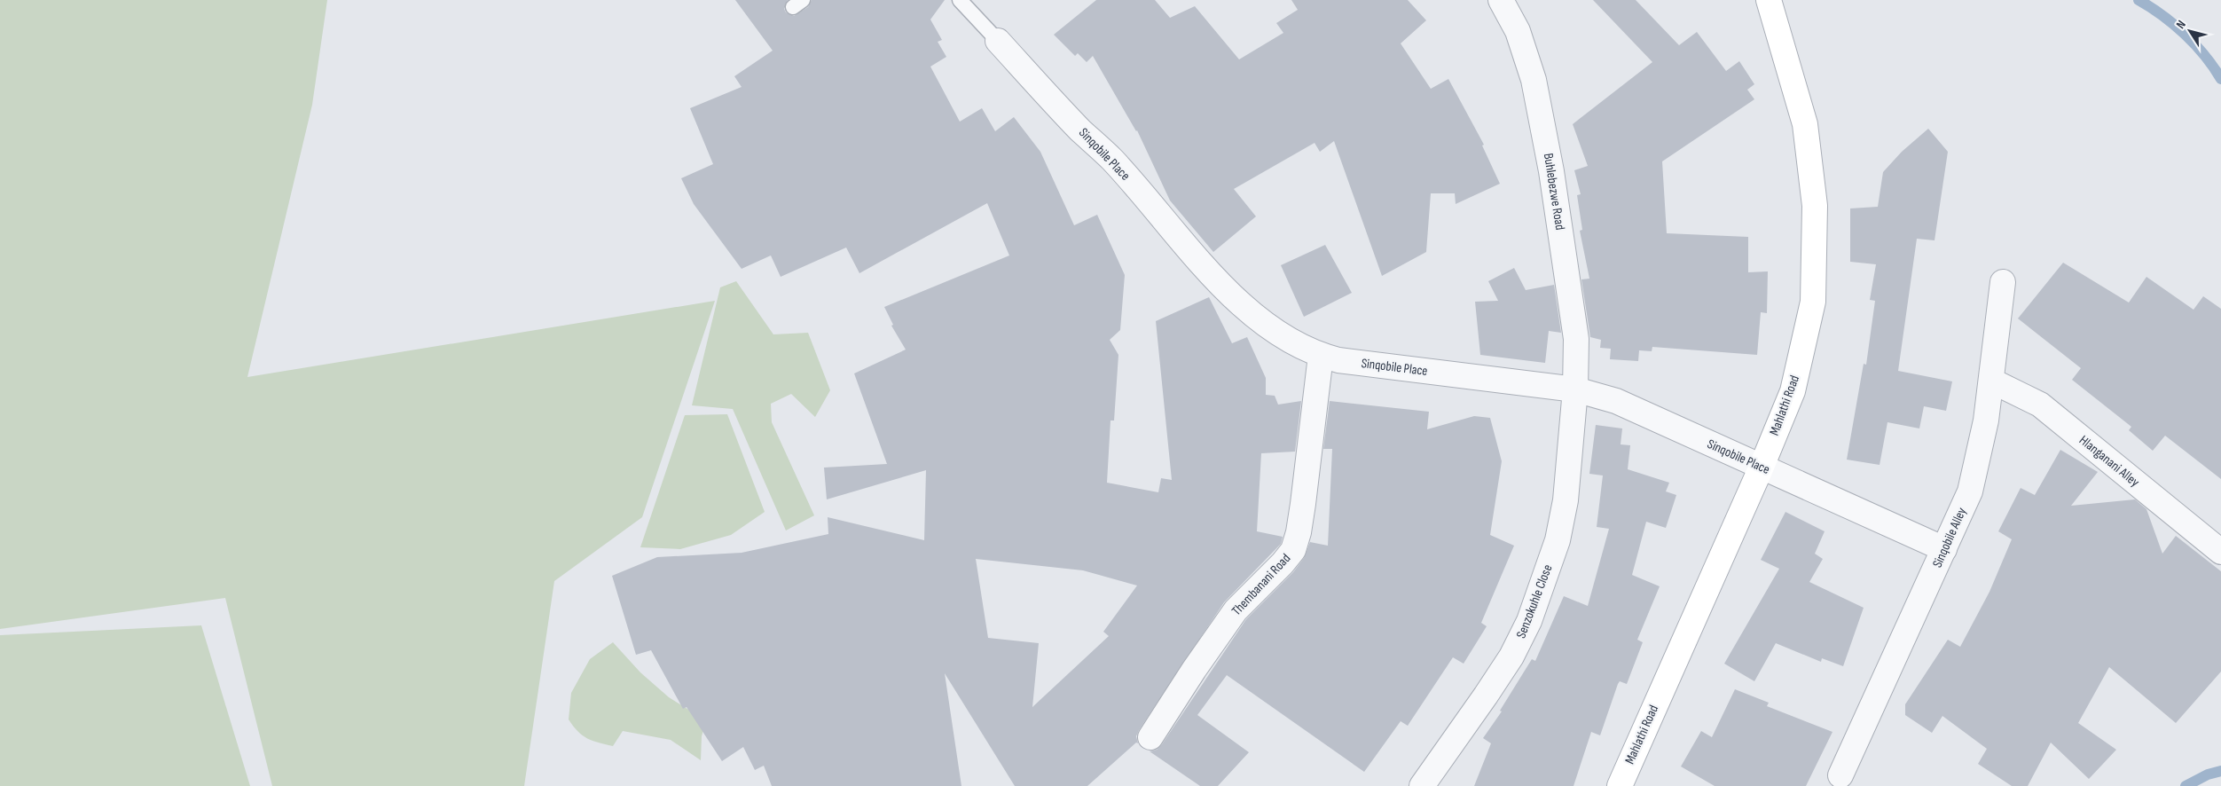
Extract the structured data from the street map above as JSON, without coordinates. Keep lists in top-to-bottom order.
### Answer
{
  "streets": {
    "street": [
      "Sinqobile Place",
      "Buhlebezwe Road",
      "Mahlathi Road",
      "Hlanganani Alley",
      "Sinqobile Alley",
      "Thembanani Road",
      "Senzokuhle Close"
    ]
  },
  "crossings": [
    ["Sinqobile Place", "Buhlebezwe Road"],
    ["Sinqobile Place", "Mahlathi Road"],
    ["Sinqobile Place", "Sinqobile Alley"],
    ["Sinqobile Place", "Thembanani Road"],
    ["Sinqobile Place", "Senzokuhle Close"],
    ["Buhlebezwe Road", "Senzokuhle Close"],
    ["Hlanganani Alley", "Sinqobile Alley"]
  ],
  "north": "top left"
}
